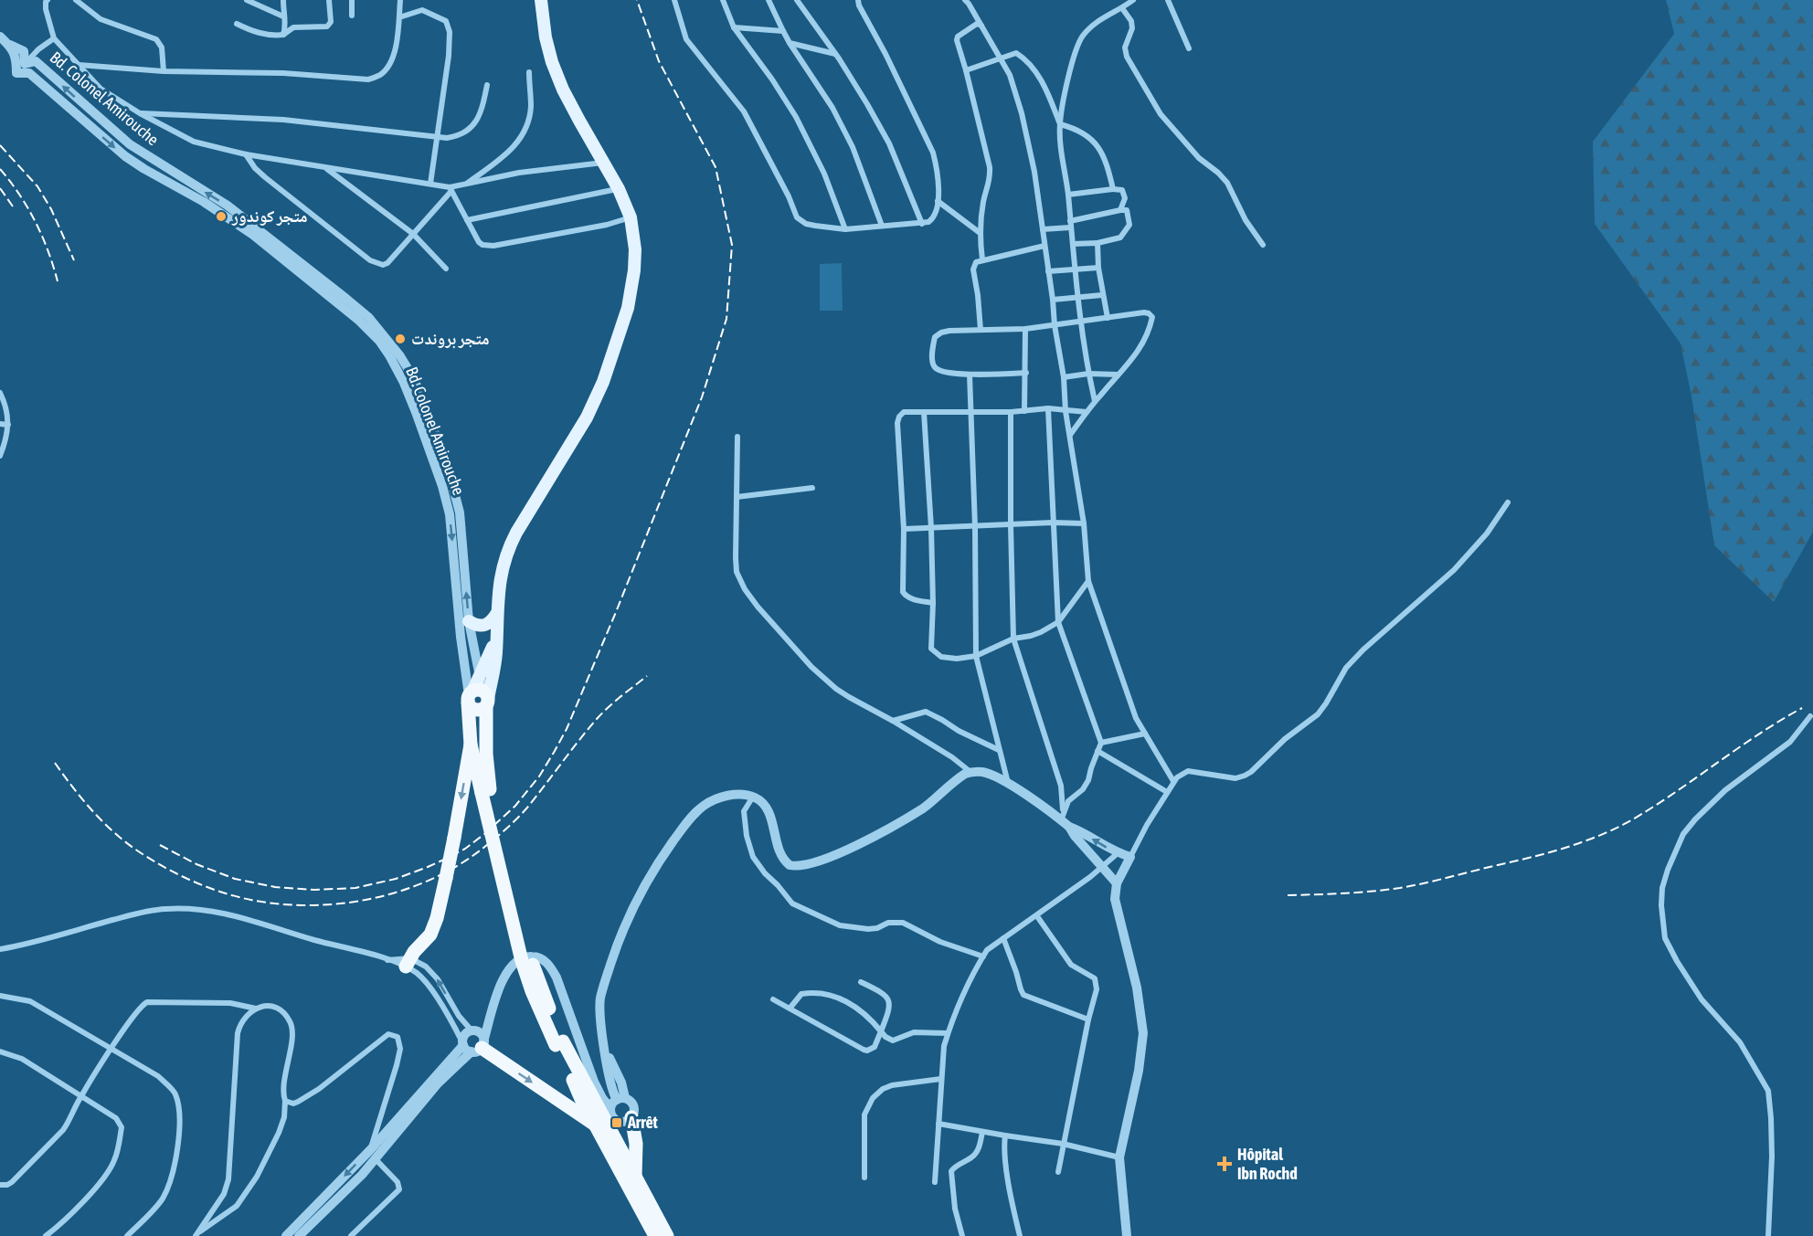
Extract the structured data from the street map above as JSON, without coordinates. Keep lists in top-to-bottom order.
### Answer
{
  "streets": {
    "street": ["Bd. Colonel Amirouche"]
  },
  "places": {
    "other": ["متجر كوندور", "متجر بروندت"],
    "transit": ["Arrêt"],
    "health": ["Hôpital Ibn Rochd"]
  }
}
